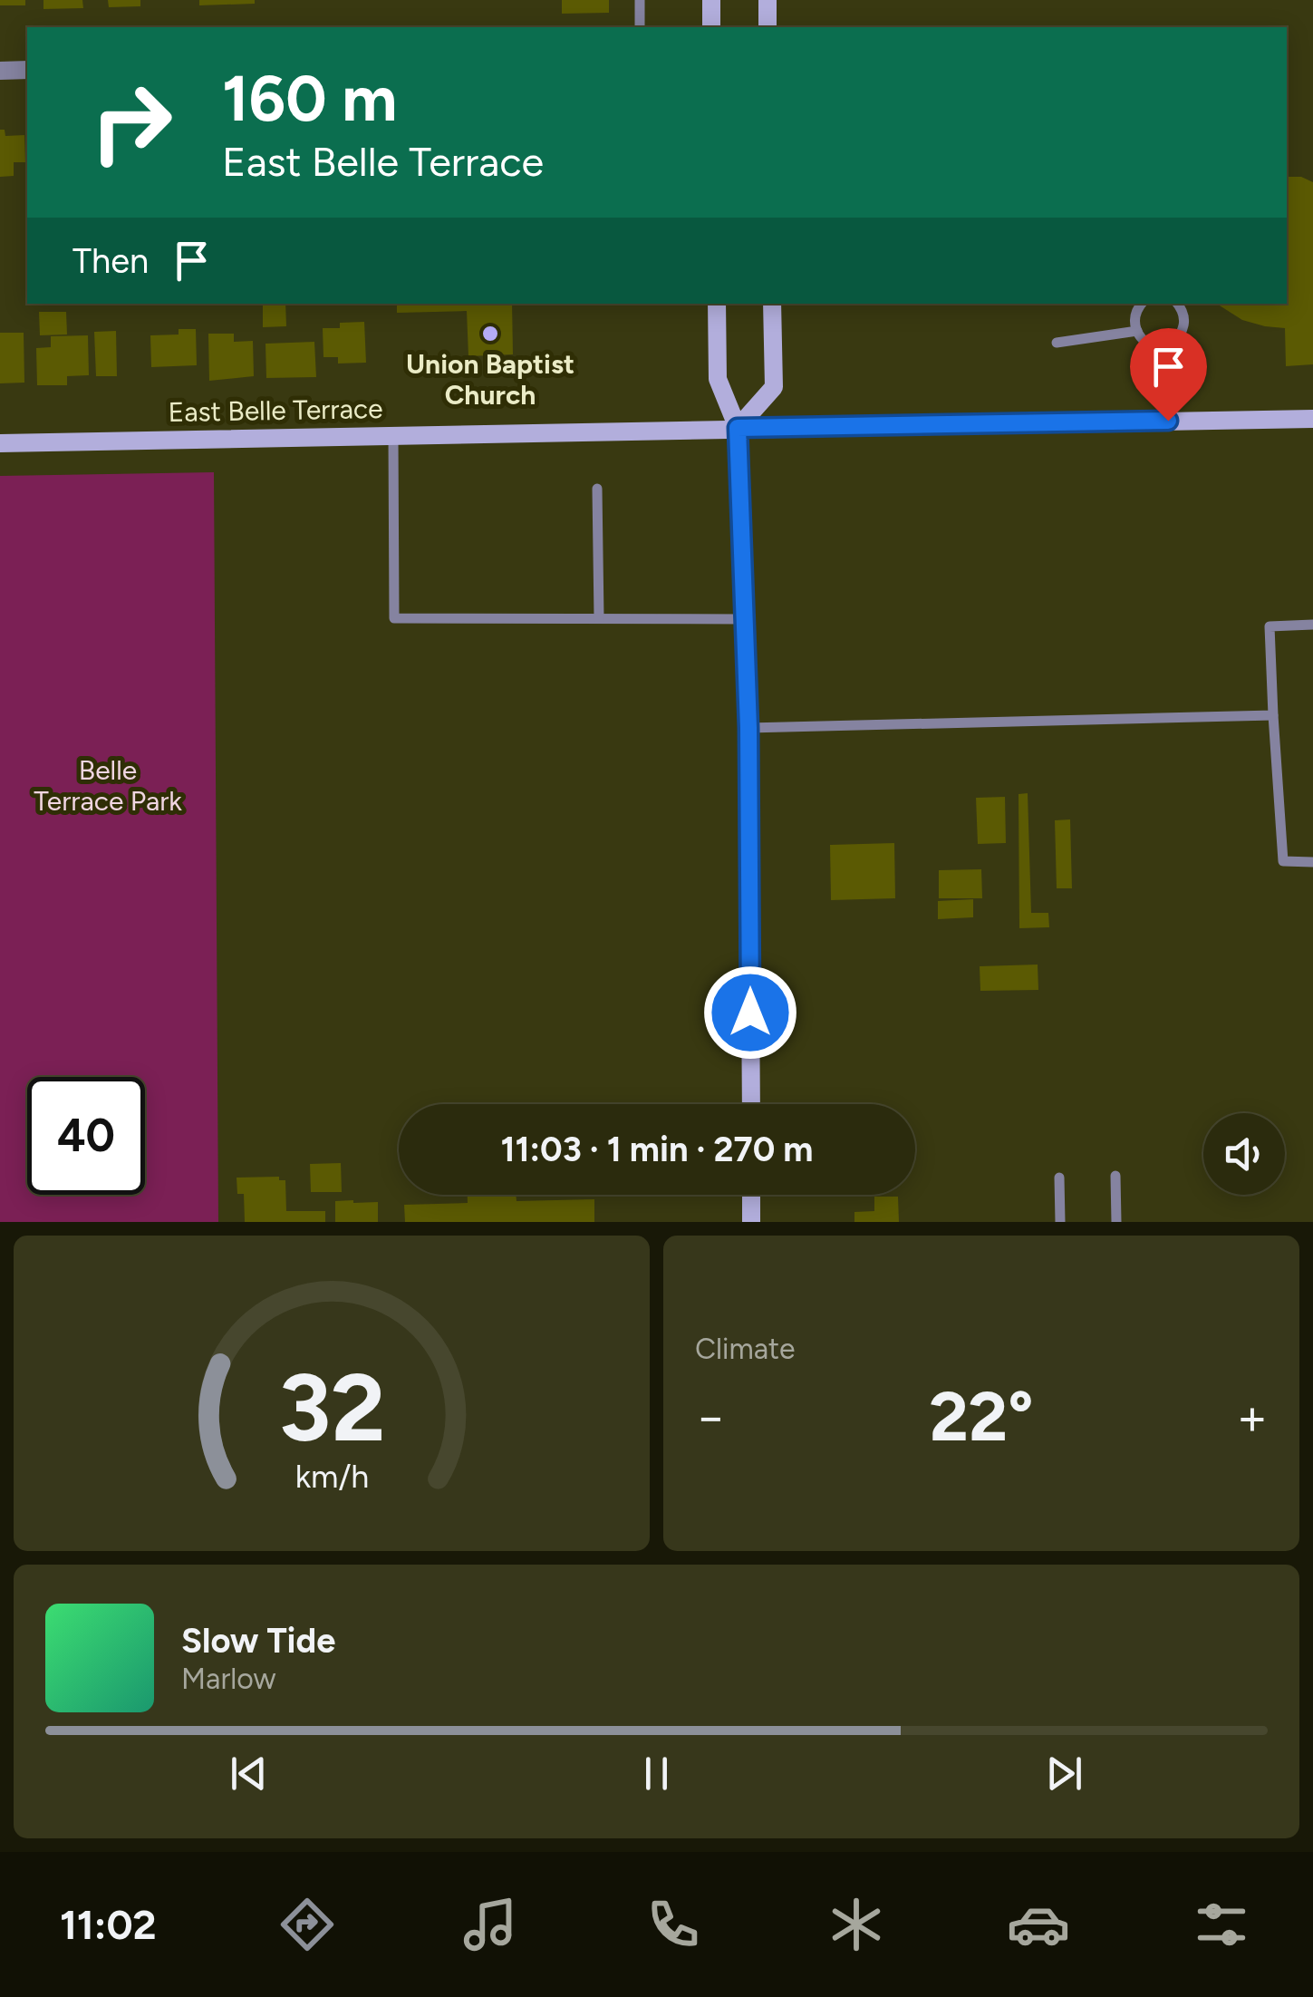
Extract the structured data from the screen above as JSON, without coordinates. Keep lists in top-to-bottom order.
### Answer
{
  "streets": {
    "street": ["East Belle Terrace"]
  },
  "parks": ["Belle Terrace Park"],
  "places": ["Union Baptist Church"],
  "page": {
    "turn": ["160 m", "East Belle Terrace"],
    "then": "Then",
    "limit": "40",
    "trip": "11:03 · 1 min · 270 m",
    "tile": "Climate",
    "heat": ["−", "22°", "+"],
    "song": ["Slow Tide", "Marlow"],
    "tabs": "11:02",
    "gauge": ["32", "km/h"]
  }
}
